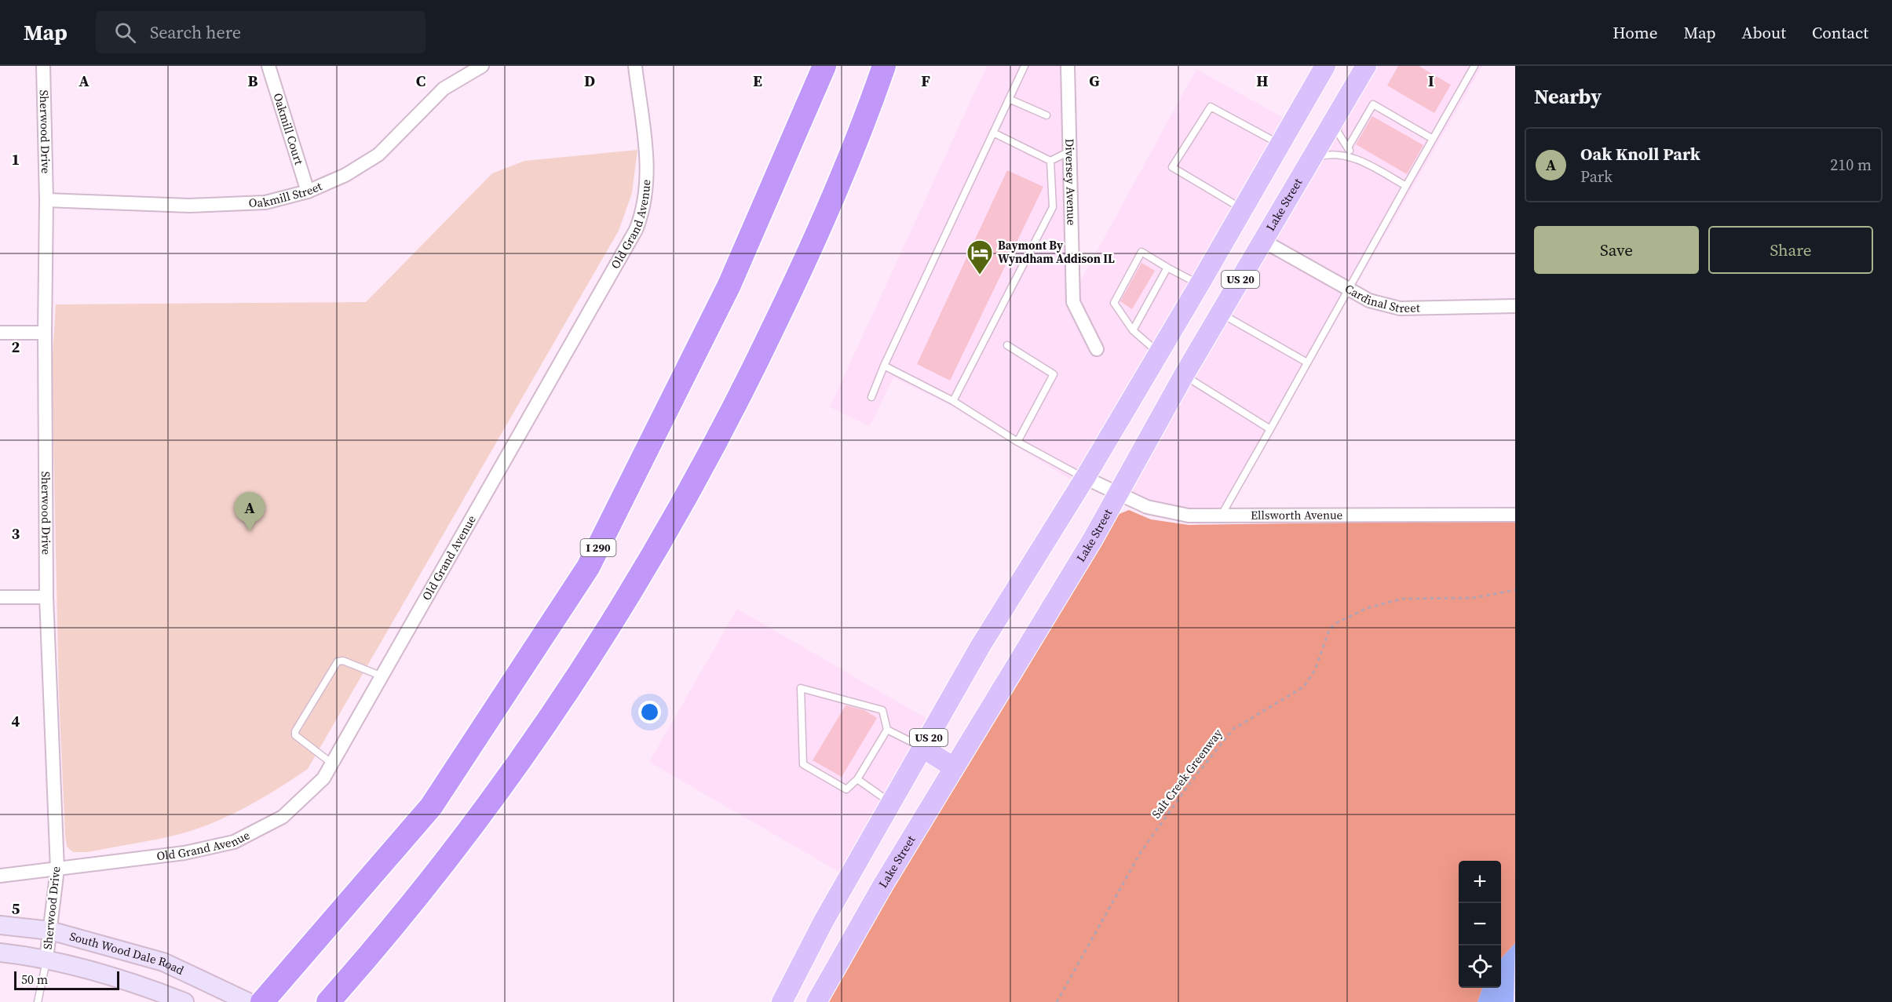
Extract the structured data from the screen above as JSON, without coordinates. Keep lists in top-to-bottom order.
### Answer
{
  "streets": {
    "highway": ["I 290"],
    "main road": ["Lake Street", "US 20", "South Wood Dale Road"],
    "street": [
      "Oakmill Court",
      "Sherwood Drive",
      "Diversey Avenue",
      "Oakmill Street",
      "Old Grand Avenue",
      "Cardinal Street",
      "Ellsworth Avenue"
    ],
    "path": ["Salt Creek Greenway"]
  },
  "crossings": [
    ["Oakmill Court", "Oakmill Street"],
    ["Sherwood Drive", "Oakmill Street"],
    ["Sherwood Drive", "Old Grand Avenue"],
    ["Sherwood Drive", "South Wood Dale Road"],
    ["Lake Street", "Cardinal Street"],
    ["Lake Street", "Ellsworth Avenue"],
    ["US 20", "Ellsworth Avenue"]
  ],
  "places": {
    "hotel": ["Baymont By Wyndham Addison IL"]
  },
  "scale_bar": "50 m",
  "page": {
    "header": "Map",
    "search": "Search here",
    "nav": [
      "Home",
      "Map",
      "About",
      "Contact"
    ],
    "heading": "Nearby",
    "list": [
      {
        "mark": "A",
        "name": "Oak Knoll Park",
        "note": "Park",
        "value": "210 m"
      }
    ],
    "buttons": ["Save", "Share"],
    "pins": "A",
    "map_buttons": ["+", "−"],
    "scale": "50 m"
  },
  "grid": {
    "columns": [
      "A",
      "B",
      "C",
      "D",
      "E",
      "F",
      "G",
      "H",
      "I"
    ],
    "rows": [
      "1",
      "2",
      "3",
      "4",
      "5"
    ]
  }
}
